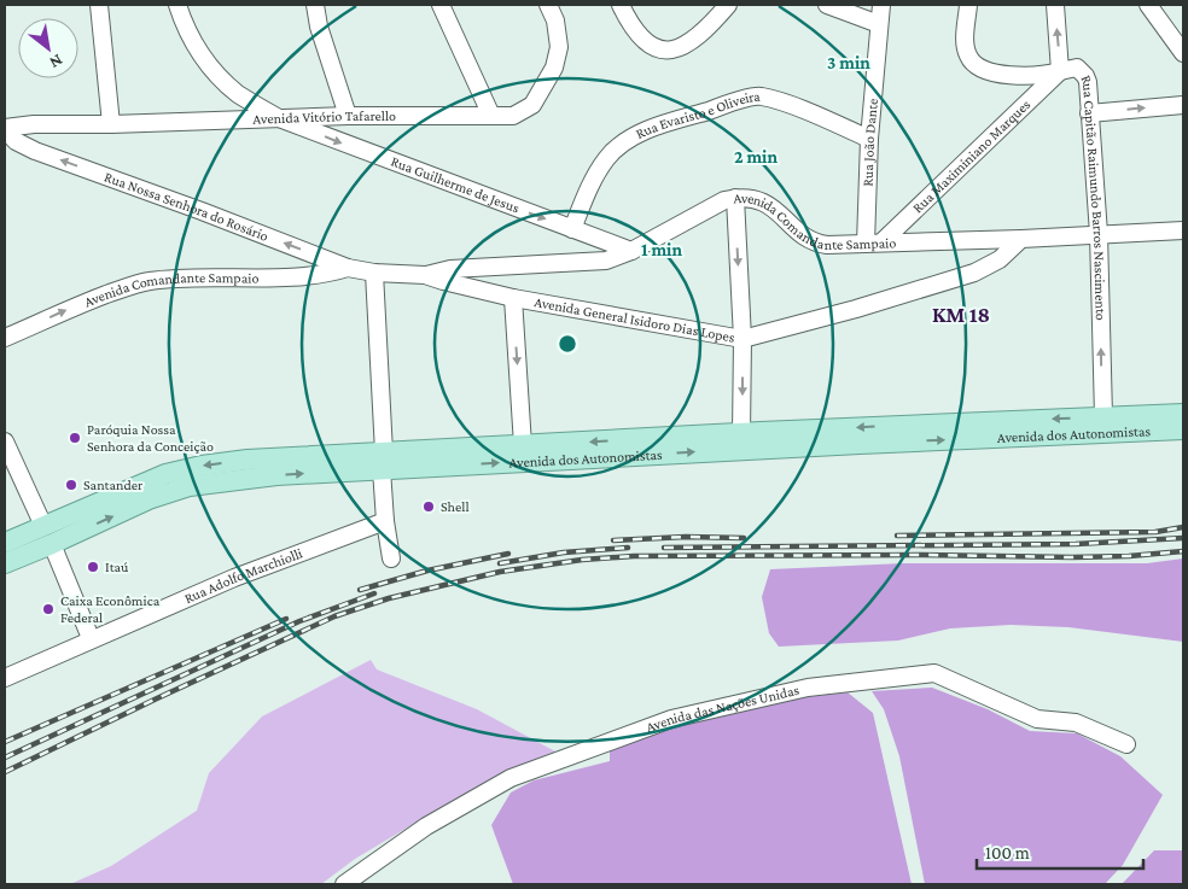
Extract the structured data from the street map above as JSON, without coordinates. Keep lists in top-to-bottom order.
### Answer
{
  "streets": {
    "main road": ["Avenida dos Autonomistas"],
    "street": [
      "Avenida Vitório Tafarello",
      "Rua Evaristo e Oliveira",
      "Rua João Dante",
      "Rua Maximiniano Marques",
      "Rua Guilherme de Jesus",
      "Rua Capitão Raimundo Barros Nascimento",
      "Rua Nossa Senhora do Rosário",
      "Avenida Comandante Sampaio",
      "Avenida General Isidoro Dias Lopes",
      "Rua Adolfo Marchiolli",
      "Avenida das Nações Unidas"
    ]
  },
  "crossings": [
    ["Avenida Vitório Tafarello", "Rua Guilherme de Jesus"],
    ["Avenida Vitório Tafarello", "Rua Nossa Senhora do Rosário"],
    ["Rua Evaristo e Oliveira", "Rua João Dante"],
    ["Rua Evaristo e Oliveira", "Rua Guilherme de Jesus"],
    ["Rua João Dante", "Avenida Comandante Sampaio"],
    ["Rua Maximiniano Marques", "Rua Capitão Raimundo Barros Nascimento"],
    ["Rua Maximiniano Marques", "Avenida Comandante Sampaio"],
    ["Rua Guilherme de Jesus", "Avenida Comandante Sampaio"],
    ["Rua Capitão Raimundo Barros Nascimento", "Avenida Comandante Sampaio"],
    ["Rua Capitão Raimundo Barros Nascimento", "Avenida dos Autonomistas"],
    ["Rua Nossa Senhora do Rosário", "Avenida Comandante Sampaio"],
    ["Rua Nossa Senhora do Rosário", "Avenida General Isidoro Dias Lopes"],
    ["Avenida Comandante Sampaio", "Avenida General Isidoro Dias Lopes"]
  ],
  "one_way": ["Rua Guilherme de Jesus", "Rua Capitão Raimundo Barros Nascimento", "Rua Nossa Senhora do Rosário"],
  "districts": ["KM 18"],
  "places": [
    "Paróquia Nossa Senhora da Conceição",
    "Santander",
    "Shell",
    "Itaú",
    "Caixa Econômica Federal"
  ],
  "scale_bar": "100 m",
  "north": "bottom right",
  "rings": ["3 min", "2 min", "1 min"]
}
